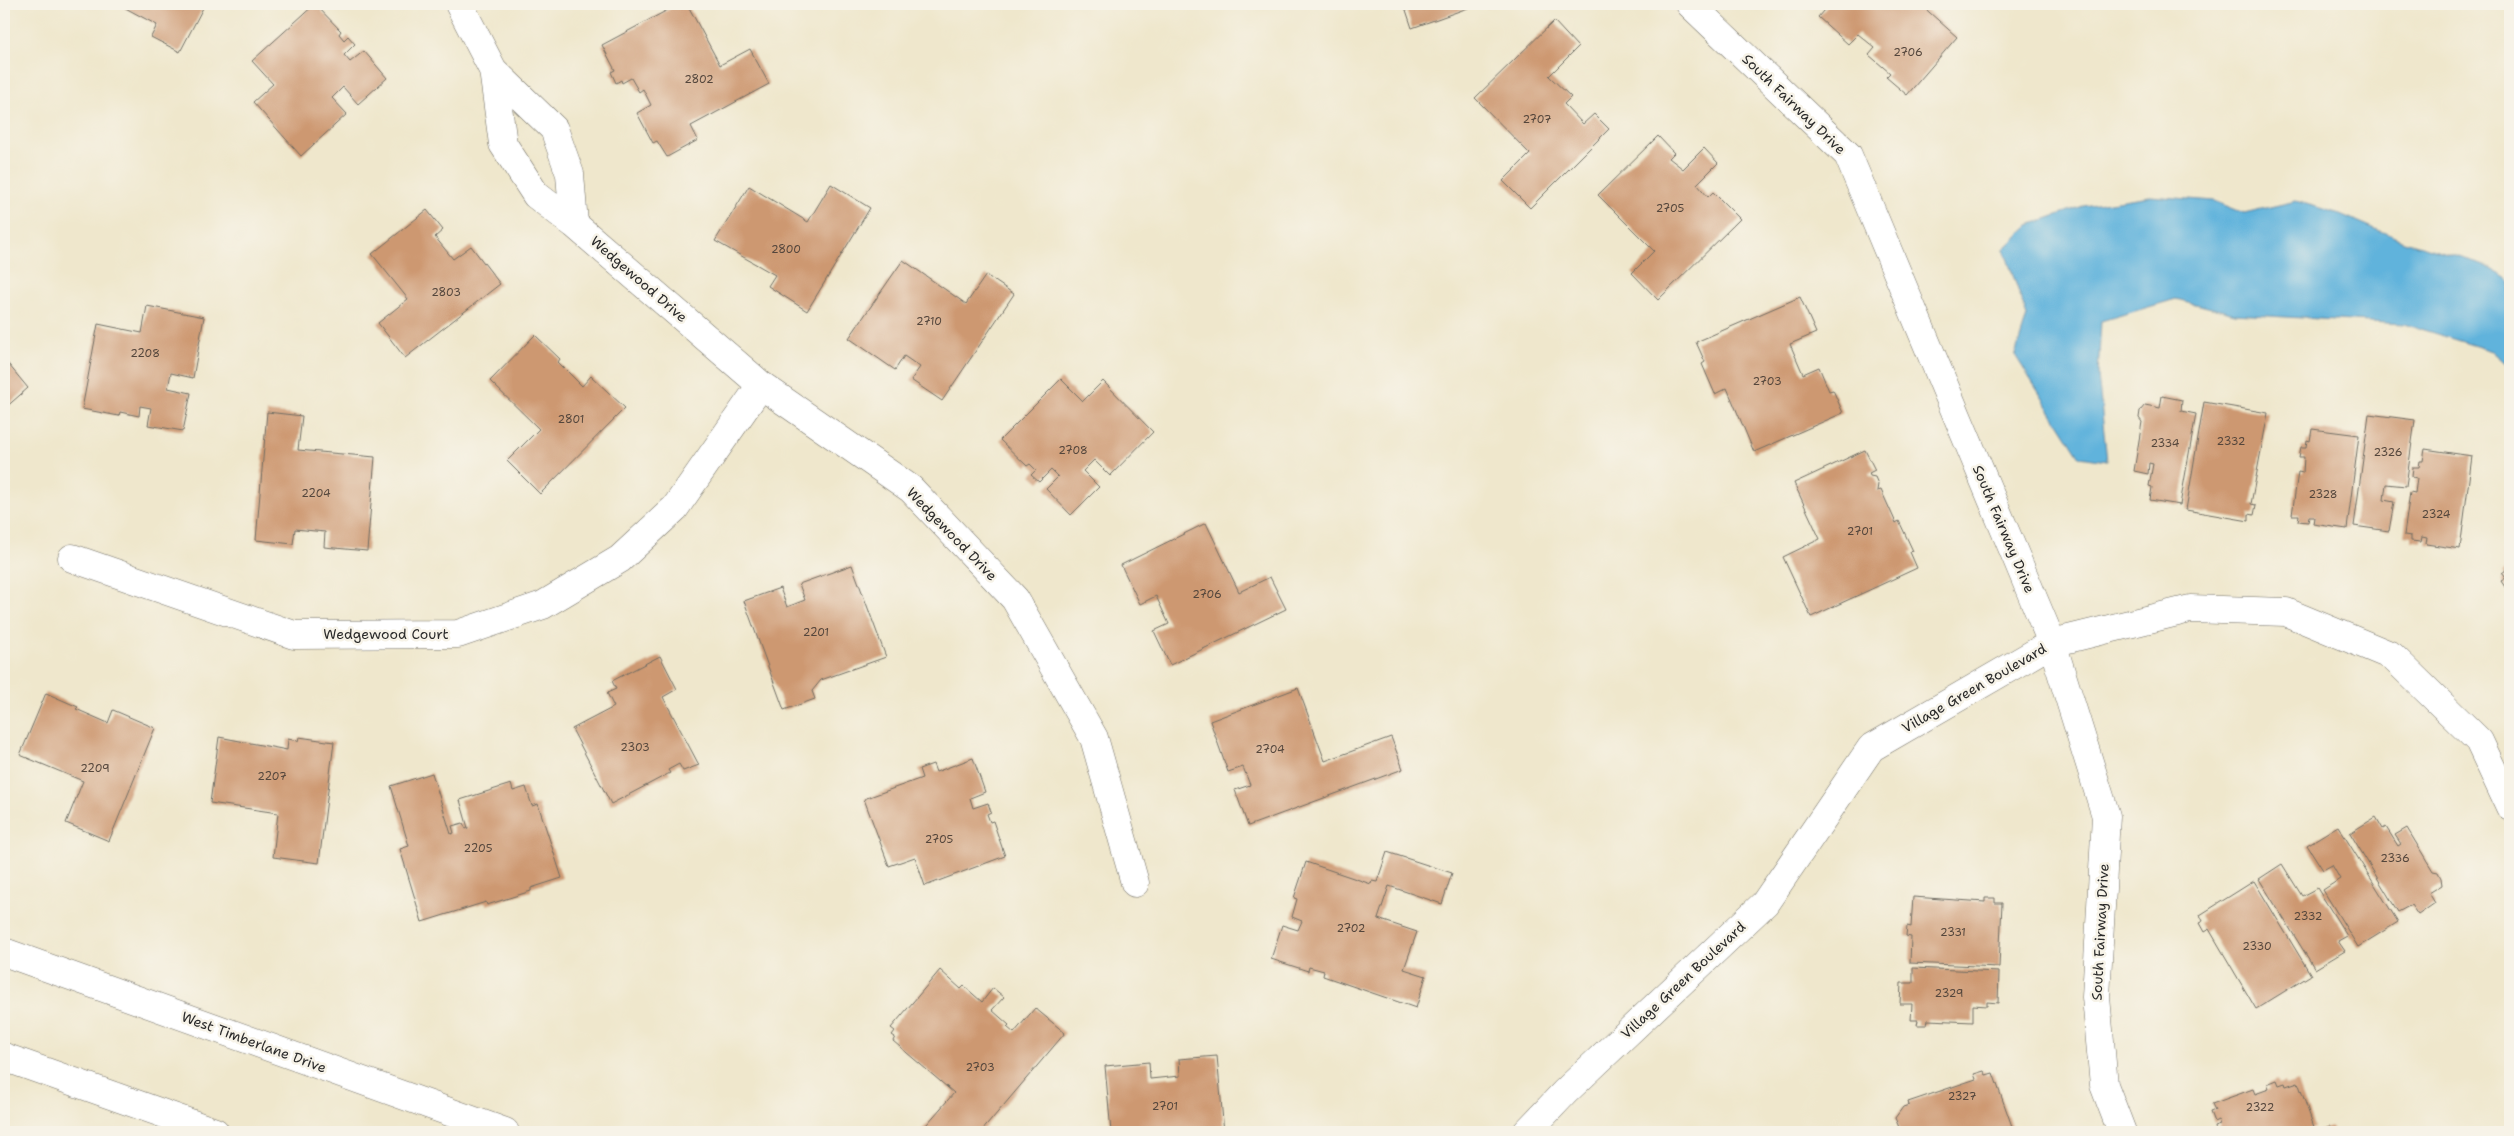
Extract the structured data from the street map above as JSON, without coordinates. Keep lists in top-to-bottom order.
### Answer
{
  "streets": {
    "street": [
      "South Fairway Drive",
      "Wedgewood Drive",
      "Wedgewood Court",
      "Village Green Boulevard",
      "West Timberlane Drive"
    ]
  },
  "crossings": [
    ["South Fairway Drive", "Village Green Boulevard"],
    ["Wedgewood Drive", "Wedgewood Court"]
  ],
  "house_numbers": [
    "2706",
    "2802",
    "2707",
    "2705",
    "2800",
    "2803",
    "2710",
    "2208",
    "2703",
    "2801",
    "2332",
    "2334",
    "2708",
    "2326",
    "2204",
    "2328",
    "2324",
    "2701",
    "2706",
    "2201",
    "2303",
    "2704",
    "2209",
    "2207",
    "2705",
    "2205",
    "2336",
    "2332",
    "2702",
    "2331",
    "2330",
    "2329",
    "2703",
    "2327",
    "2701",
    "2322"
  ]
}
